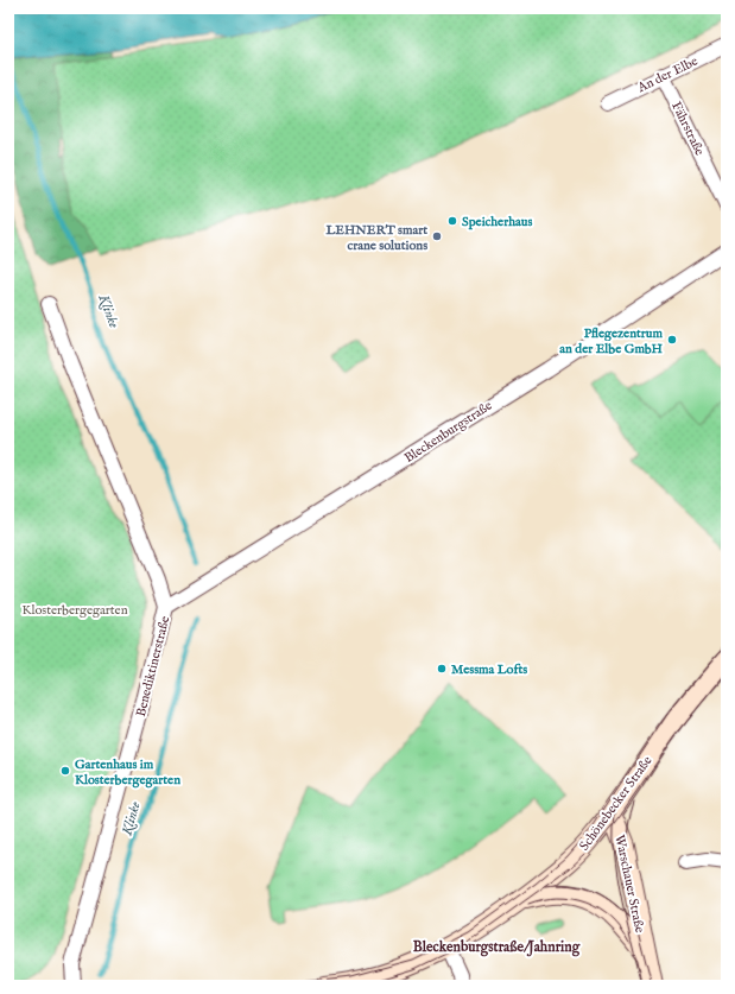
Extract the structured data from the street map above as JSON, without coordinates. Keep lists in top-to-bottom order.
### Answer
{
  "streets": {
    "main road": ["Schönebecker Straße", "Warschauer Straße"],
    "street": [
      "An der Elbe",
      "Fährstraße",
      "Bleckenburgstraße",
      "Benediktinerstraße"
    ]
  },
  "crossings": [
    ["An der Elbe", "Fährstraße"],
    ["Bleckenburgstraße", "Benediktinerstraße"],
    ["Schönebecker Straße", "Warschauer Straße"]
  ],
  "districts": ["Bleckenburgstraße/Jahnring"],
  "water": ["Klinke"],
  "parks": ["Klosterbergegarten"],
  "places": [
    "Speicherhaus",
    "LEHNERT smart crane solutions",
    "Pflegezentrum an der Elbe GmbH",
    "Messma Lofts",
    "Gartenhaus im Klosterbergegarten"
  ]
}
